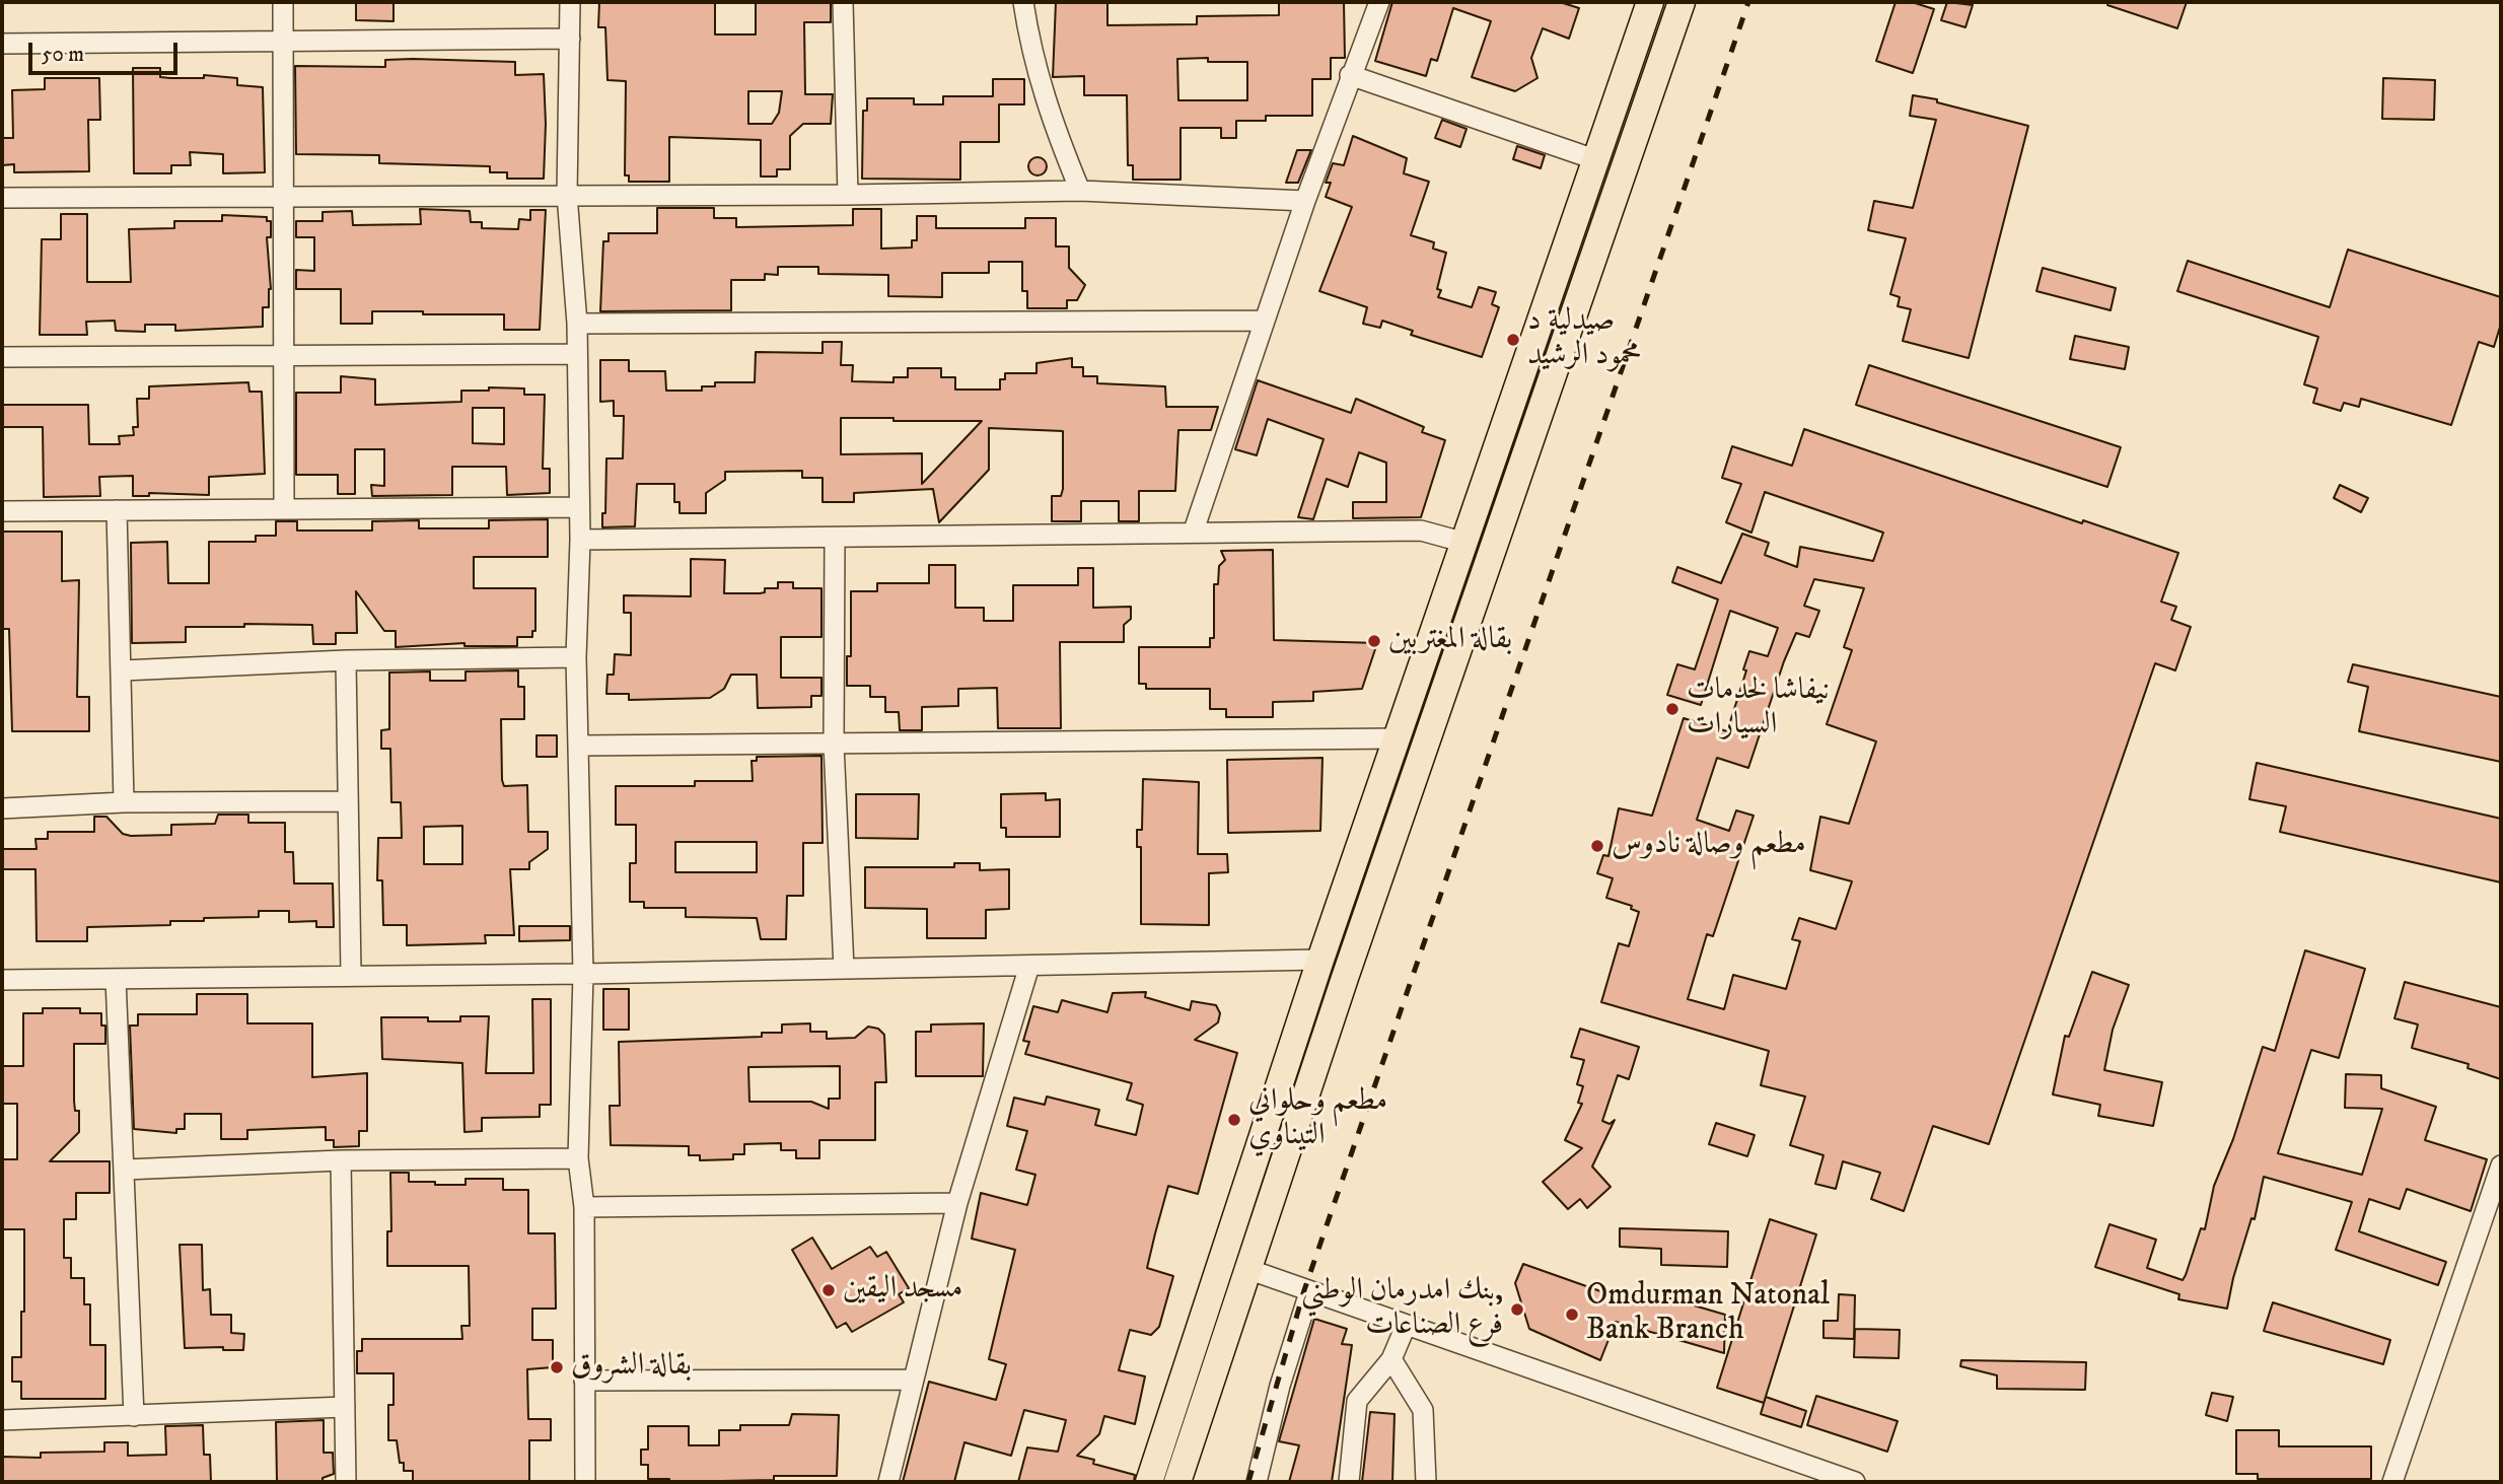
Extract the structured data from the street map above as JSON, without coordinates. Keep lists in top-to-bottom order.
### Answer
{
  "places": [
    "صيدلية د محمود الرشيد",
    "بقالة المغتربين",
    "نيفاشا لخدمات السيارات",
    "مطعم وصالة نادوس",
    "مطعم وحلواني التيناوي",
    "مسجد اليقين",
    "بنك امدرمان الوطني, فرع الصناعات",
    "Omdurman Natonal Bank Branch",
    "بقالة الشروق"
  ],
  "scale_bar": "50 m"
}
